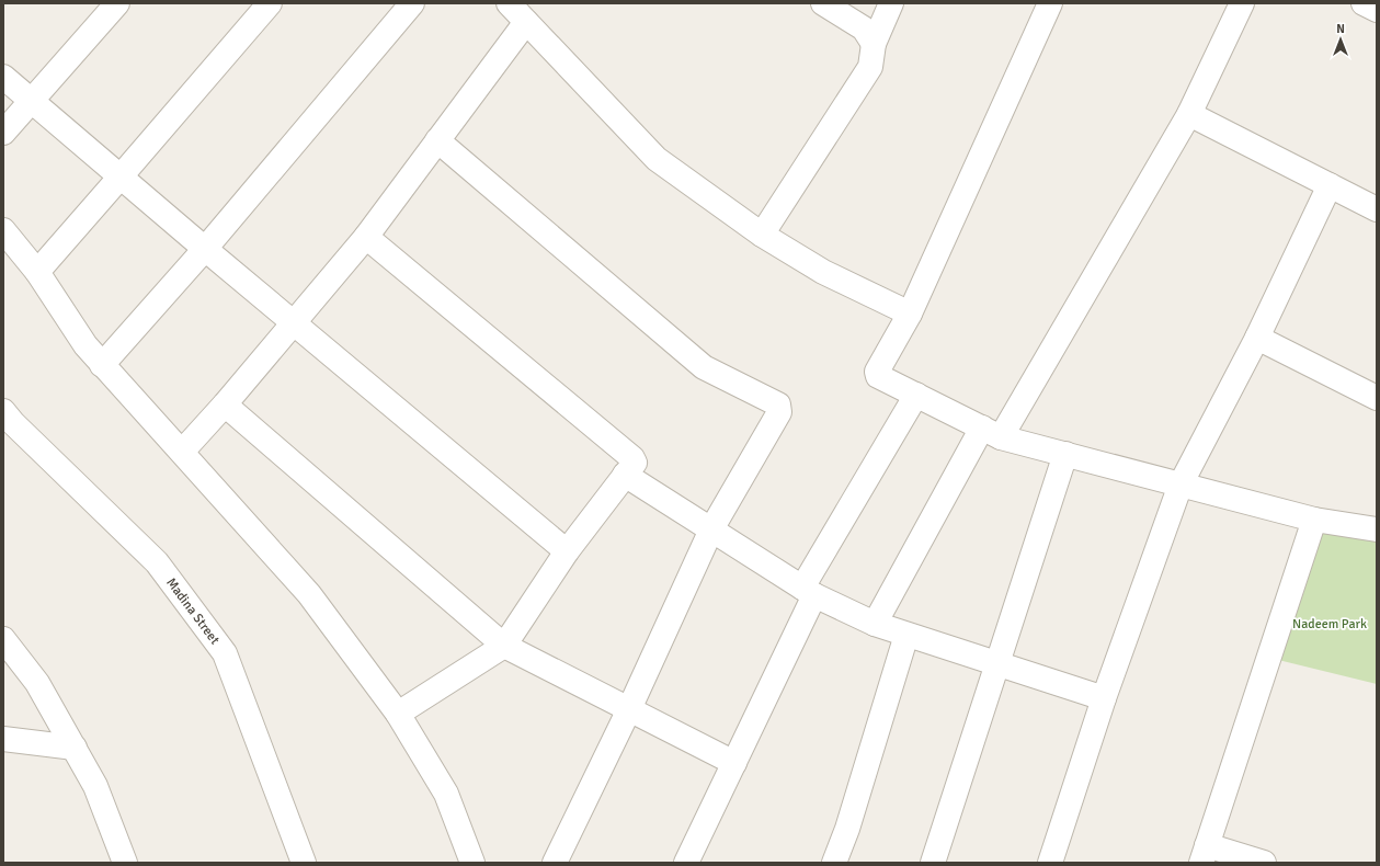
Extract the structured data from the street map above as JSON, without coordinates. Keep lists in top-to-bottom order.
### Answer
{
  "streets": {
    "street": ["Madina Street"]
  },
  "parks": ["Nadeem Park"],
  "north": "top"
}
